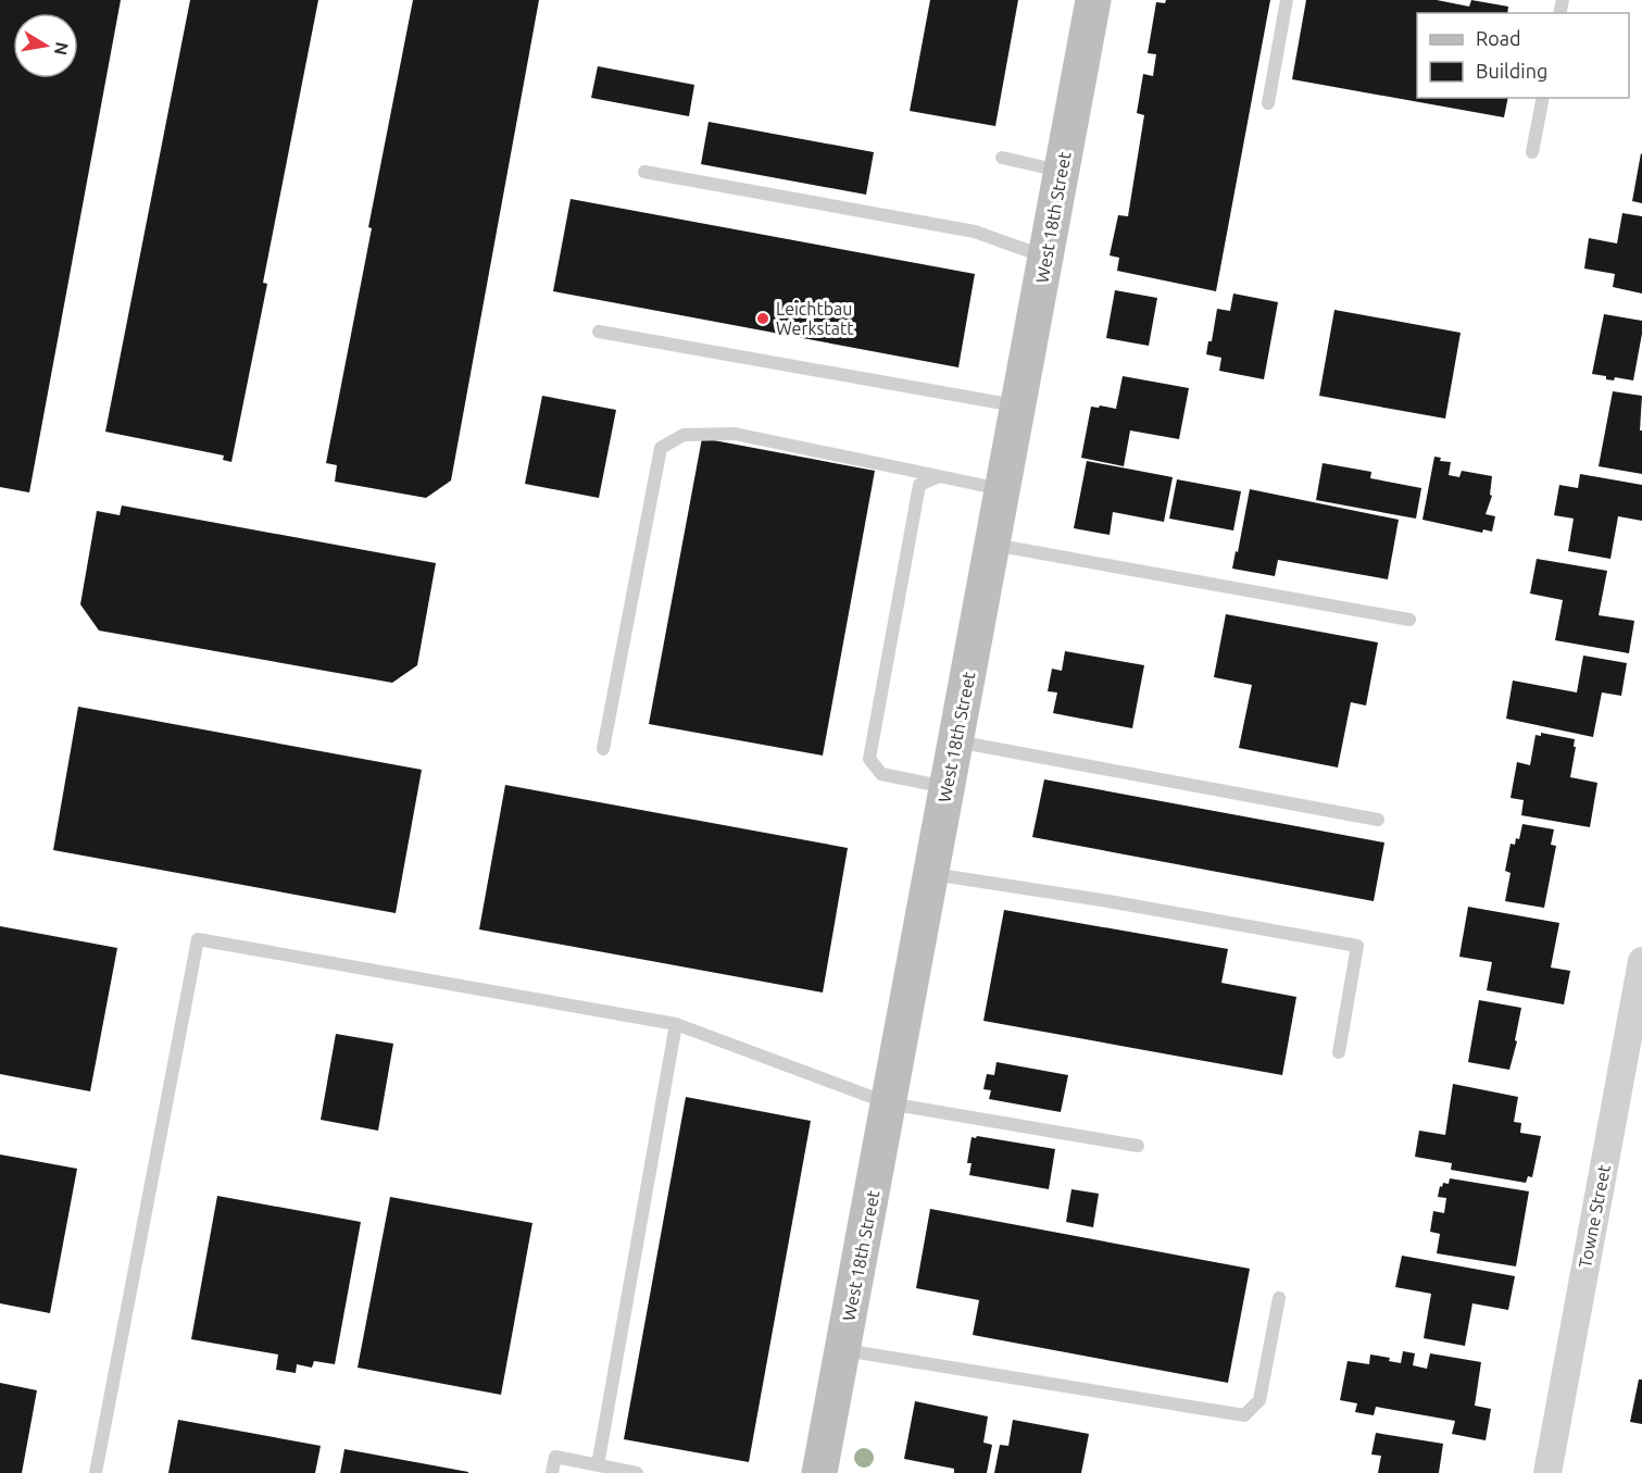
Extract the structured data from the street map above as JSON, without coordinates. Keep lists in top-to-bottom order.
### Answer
{
  "streets": {
    "street": ["West 18th Street", "Towne Street"]
  },
  "places": ["Leichtbau Werkstatt"],
  "legend": ["Road", "Building"],
  "north": "right"
}
